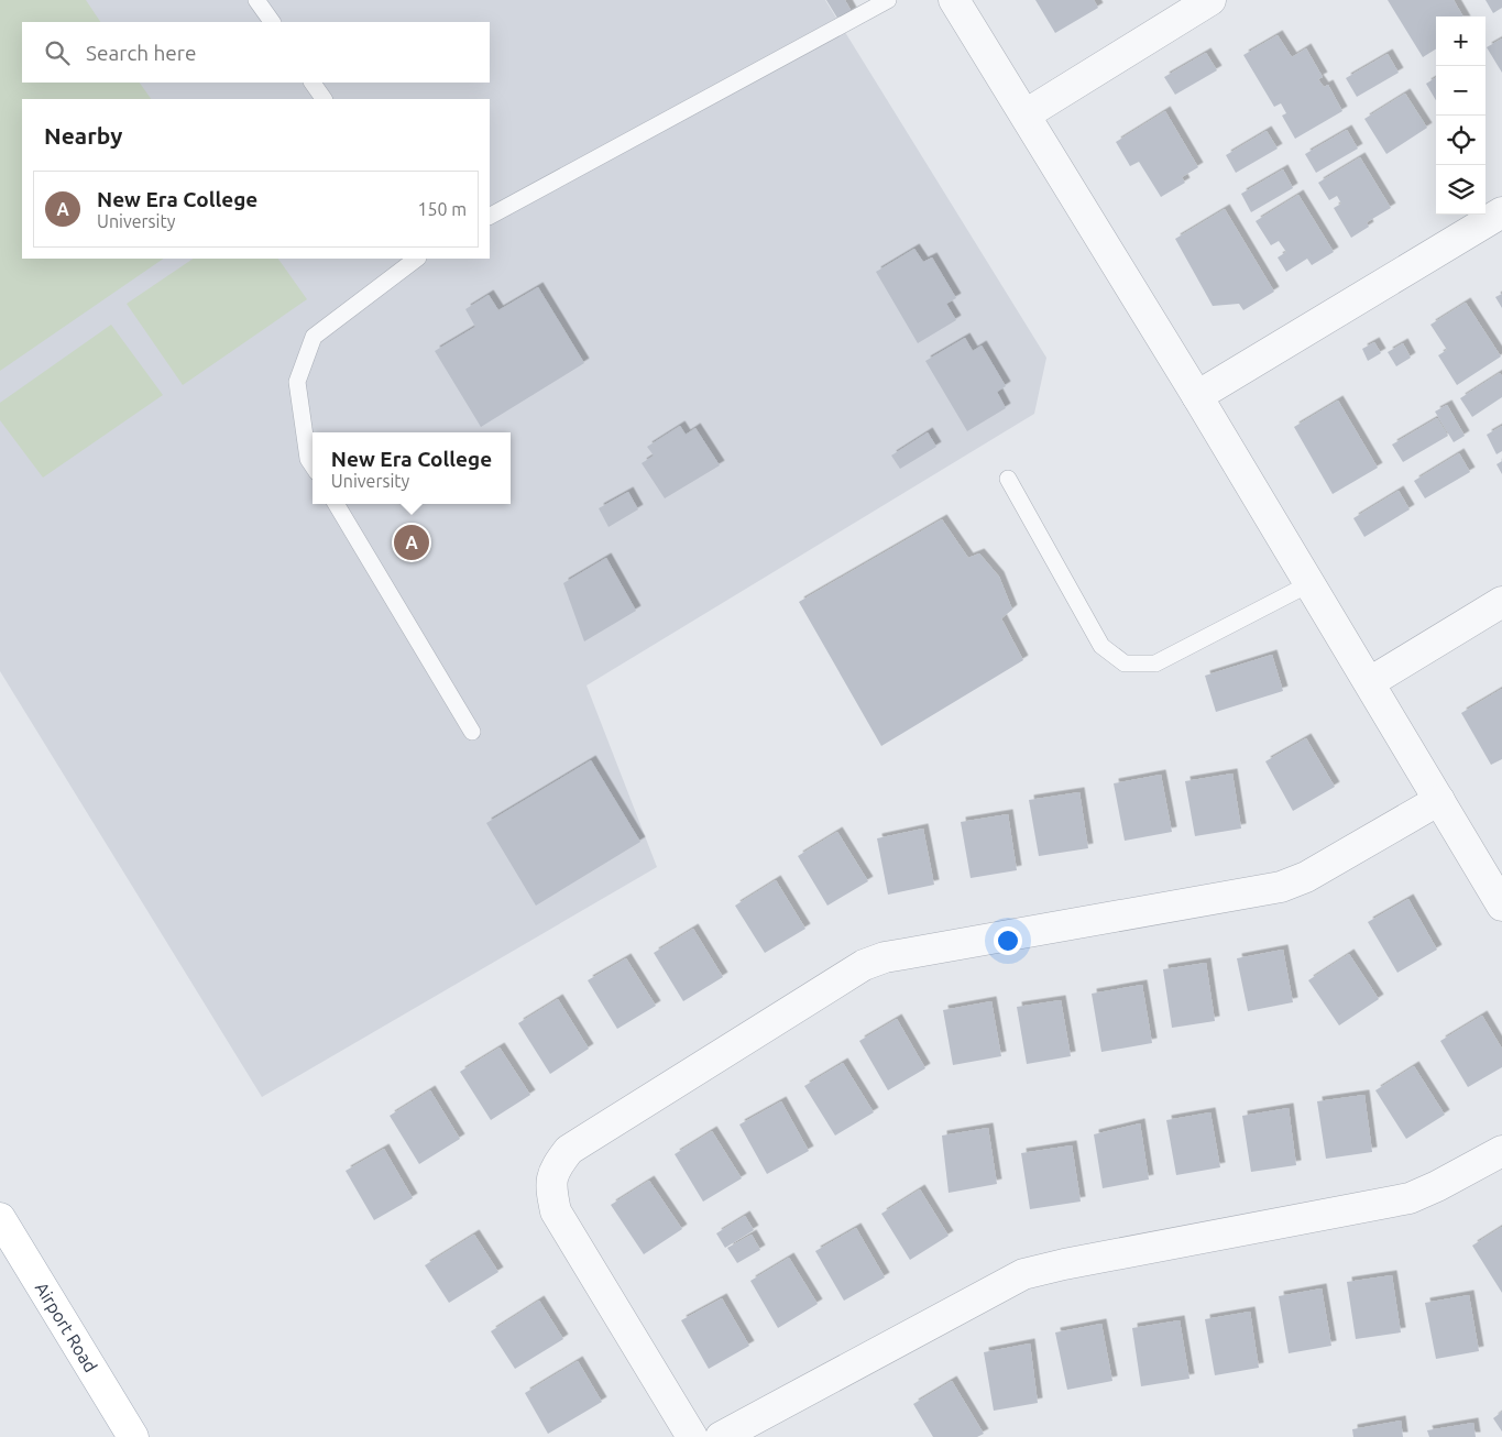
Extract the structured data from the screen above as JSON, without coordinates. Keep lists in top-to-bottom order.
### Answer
{
  "streets": {
    "main road": ["Airport Road"]
  },
  "page": {
    "map_buttons": ["+", "−"],
    "search": "Search here",
    "heading": "Nearby",
    "list": [
      {
        "mark": "A",
        "name": "New Era College",
        "note": "University",
        "value": "150 m"
      }
    ],
    "popup": ["New Era College", "University"],
    "pins": "A"
  }
}
